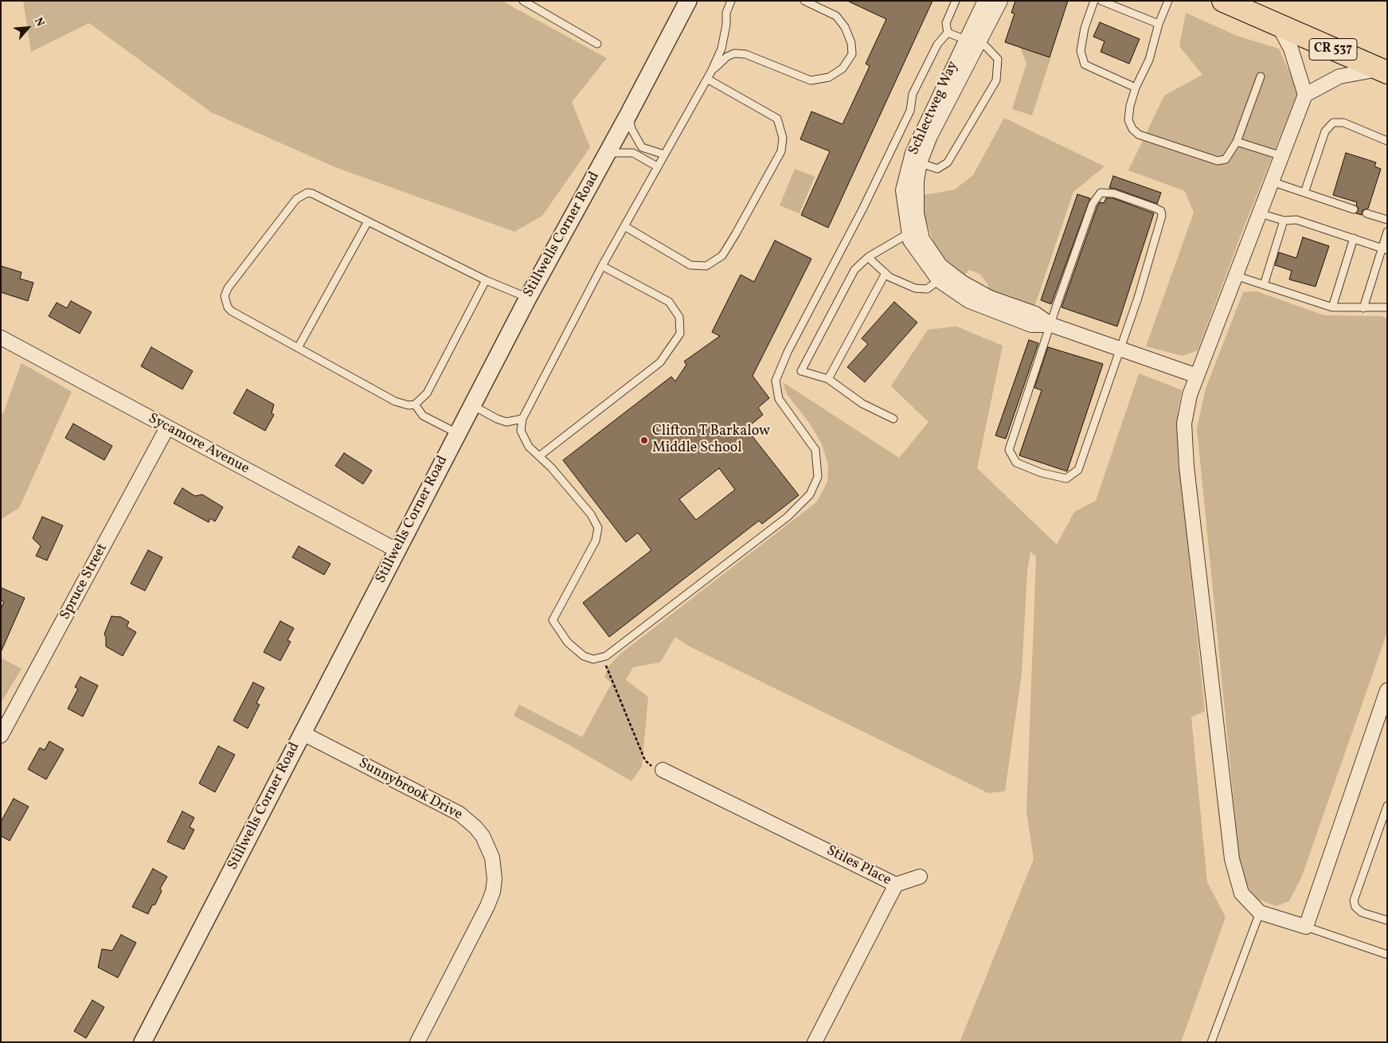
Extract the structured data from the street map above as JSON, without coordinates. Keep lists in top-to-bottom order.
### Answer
{
  "streets": {
    "main road": ["CR 537"],
    "street": [
      "Schlectweg Way",
      "Stillwells Corner Road",
      "Sycamore Avenue",
      "Spruce Street",
      "Sunnybrook Drive",
      "Stiles Place"
    ]
  },
  "crossings": [
    ["Stillwells Corner Road", "Sycamore Avenue"],
    ["Stillwells Corner Road", "Sunnybrook Drive"],
    ["Sycamore Avenue", "Spruce Street"]
  ],
  "places": ["Clifton T Barkalow Middle School"],
  "north": "top right"
}
